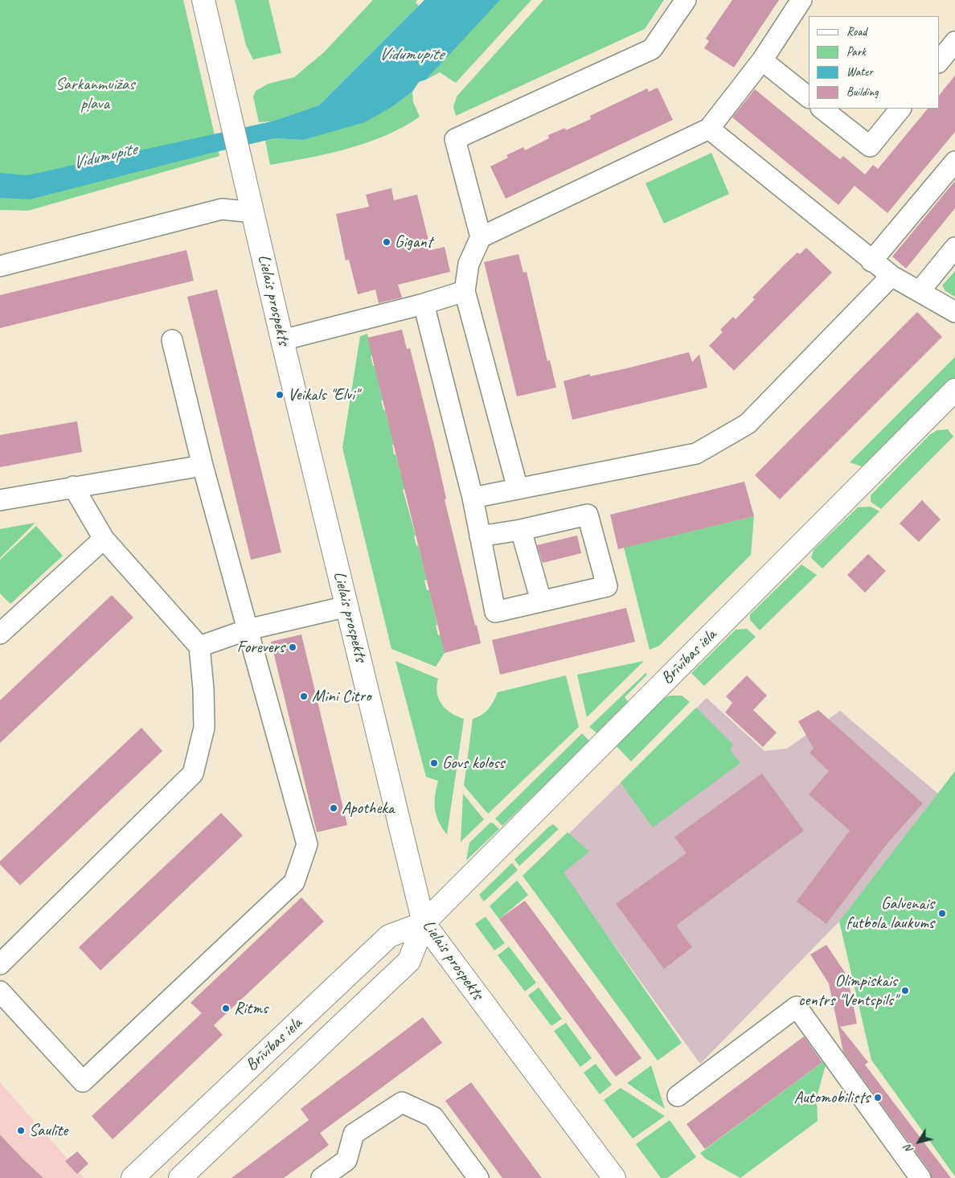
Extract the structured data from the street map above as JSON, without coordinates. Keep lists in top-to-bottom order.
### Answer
{
  "streets": {
    "main road": ["Lielais prospekts", "Brīvības iela"]
  },
  "crossings": [
    ["Lielais prospekts", "Brīvības iela"]
  ],
  "water": ["Vidumupīte"],
  "parks": ["Sarkanmuižas pļava"],
  "places": [
    "Gigant",
    "Veikals \"Elvi\"",
    "Forevers",
    "Mini Citro",
    "Govs koloss",
    "Apotheka",
    "Galvenais futbola laukums",
    "Olimpiskais centrs \"Ventspils\"",
    "Ritms",
    "Automobilists",
    "Saulīte"
  ],
  "legend": [
    "Road",
    "Park",
    "Water",
    "Building"
  ],
  "north": "bottom left"
}
